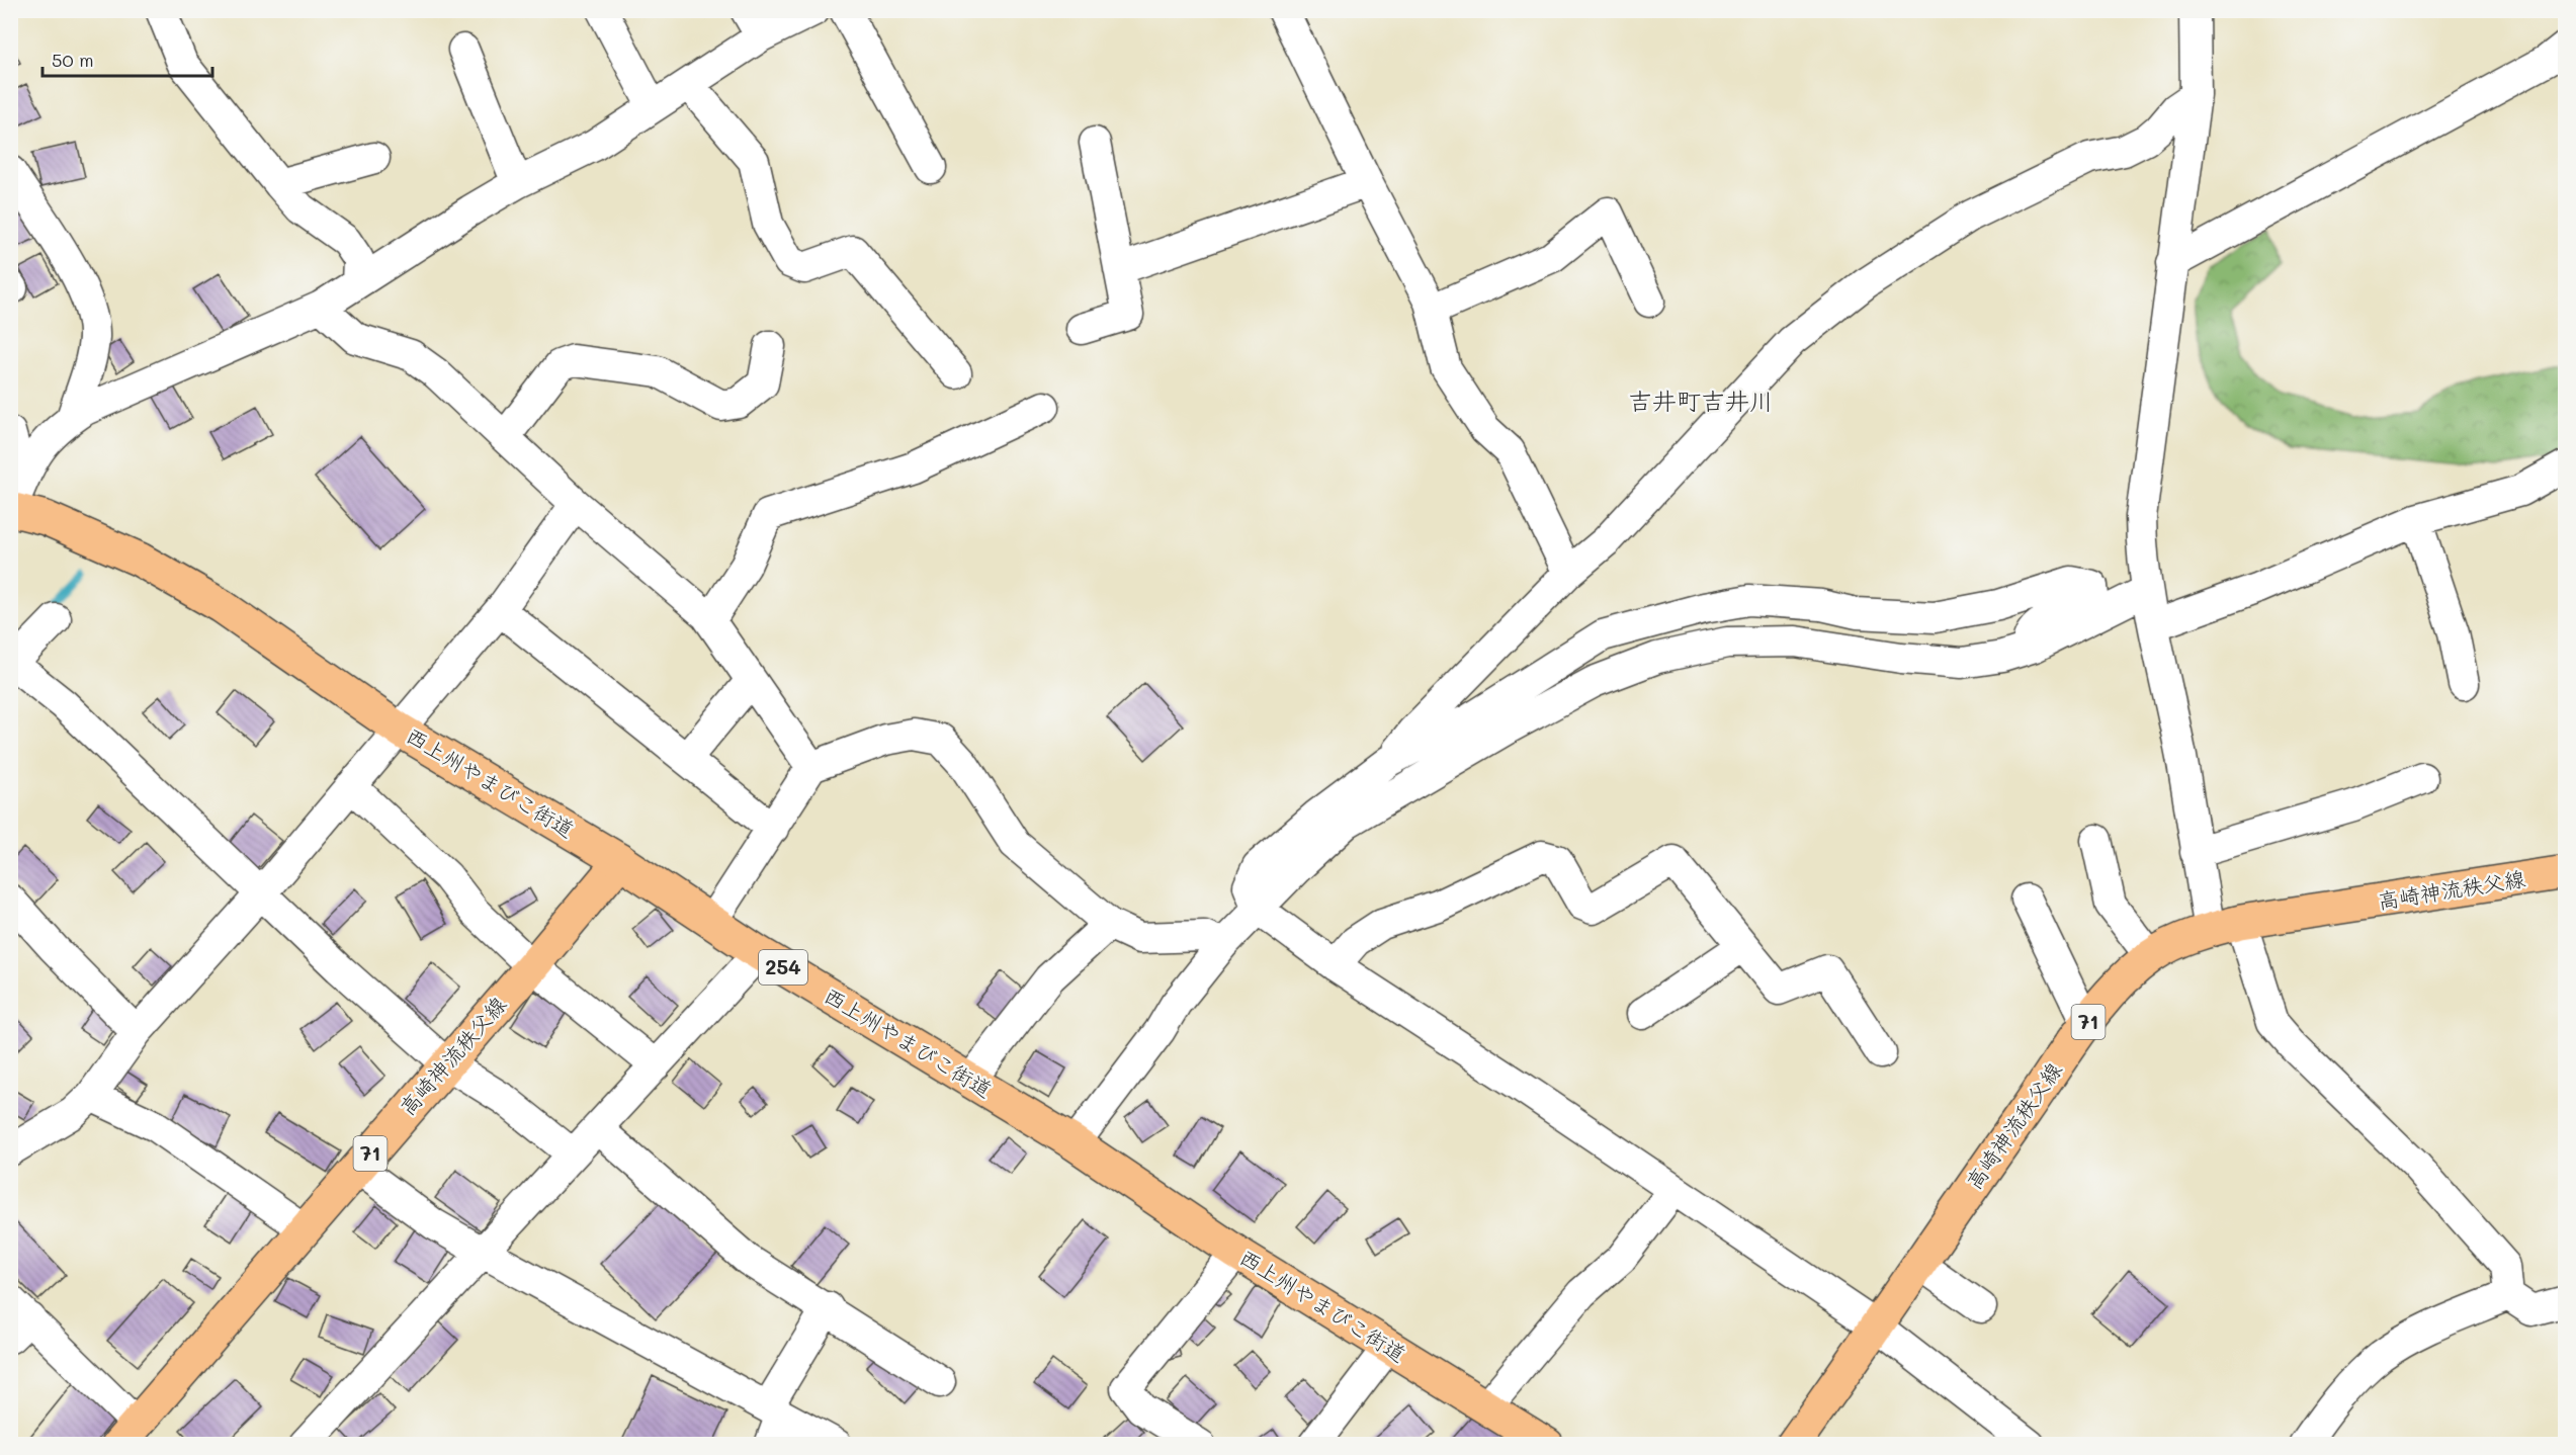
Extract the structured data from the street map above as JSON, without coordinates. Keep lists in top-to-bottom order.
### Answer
{
  "streets": {
    "main road": [
      "西上州やまびこ街道",
      "高崎神流秩父線",
      "254",
      "71"
    ]
  },
  "crossings": [
    ["西上州やまびこ街道", "高崎神流秩父線"]
  ],
  "districts": ["吉井町吉井川"],
  "scale_bar": "50 m"
}
